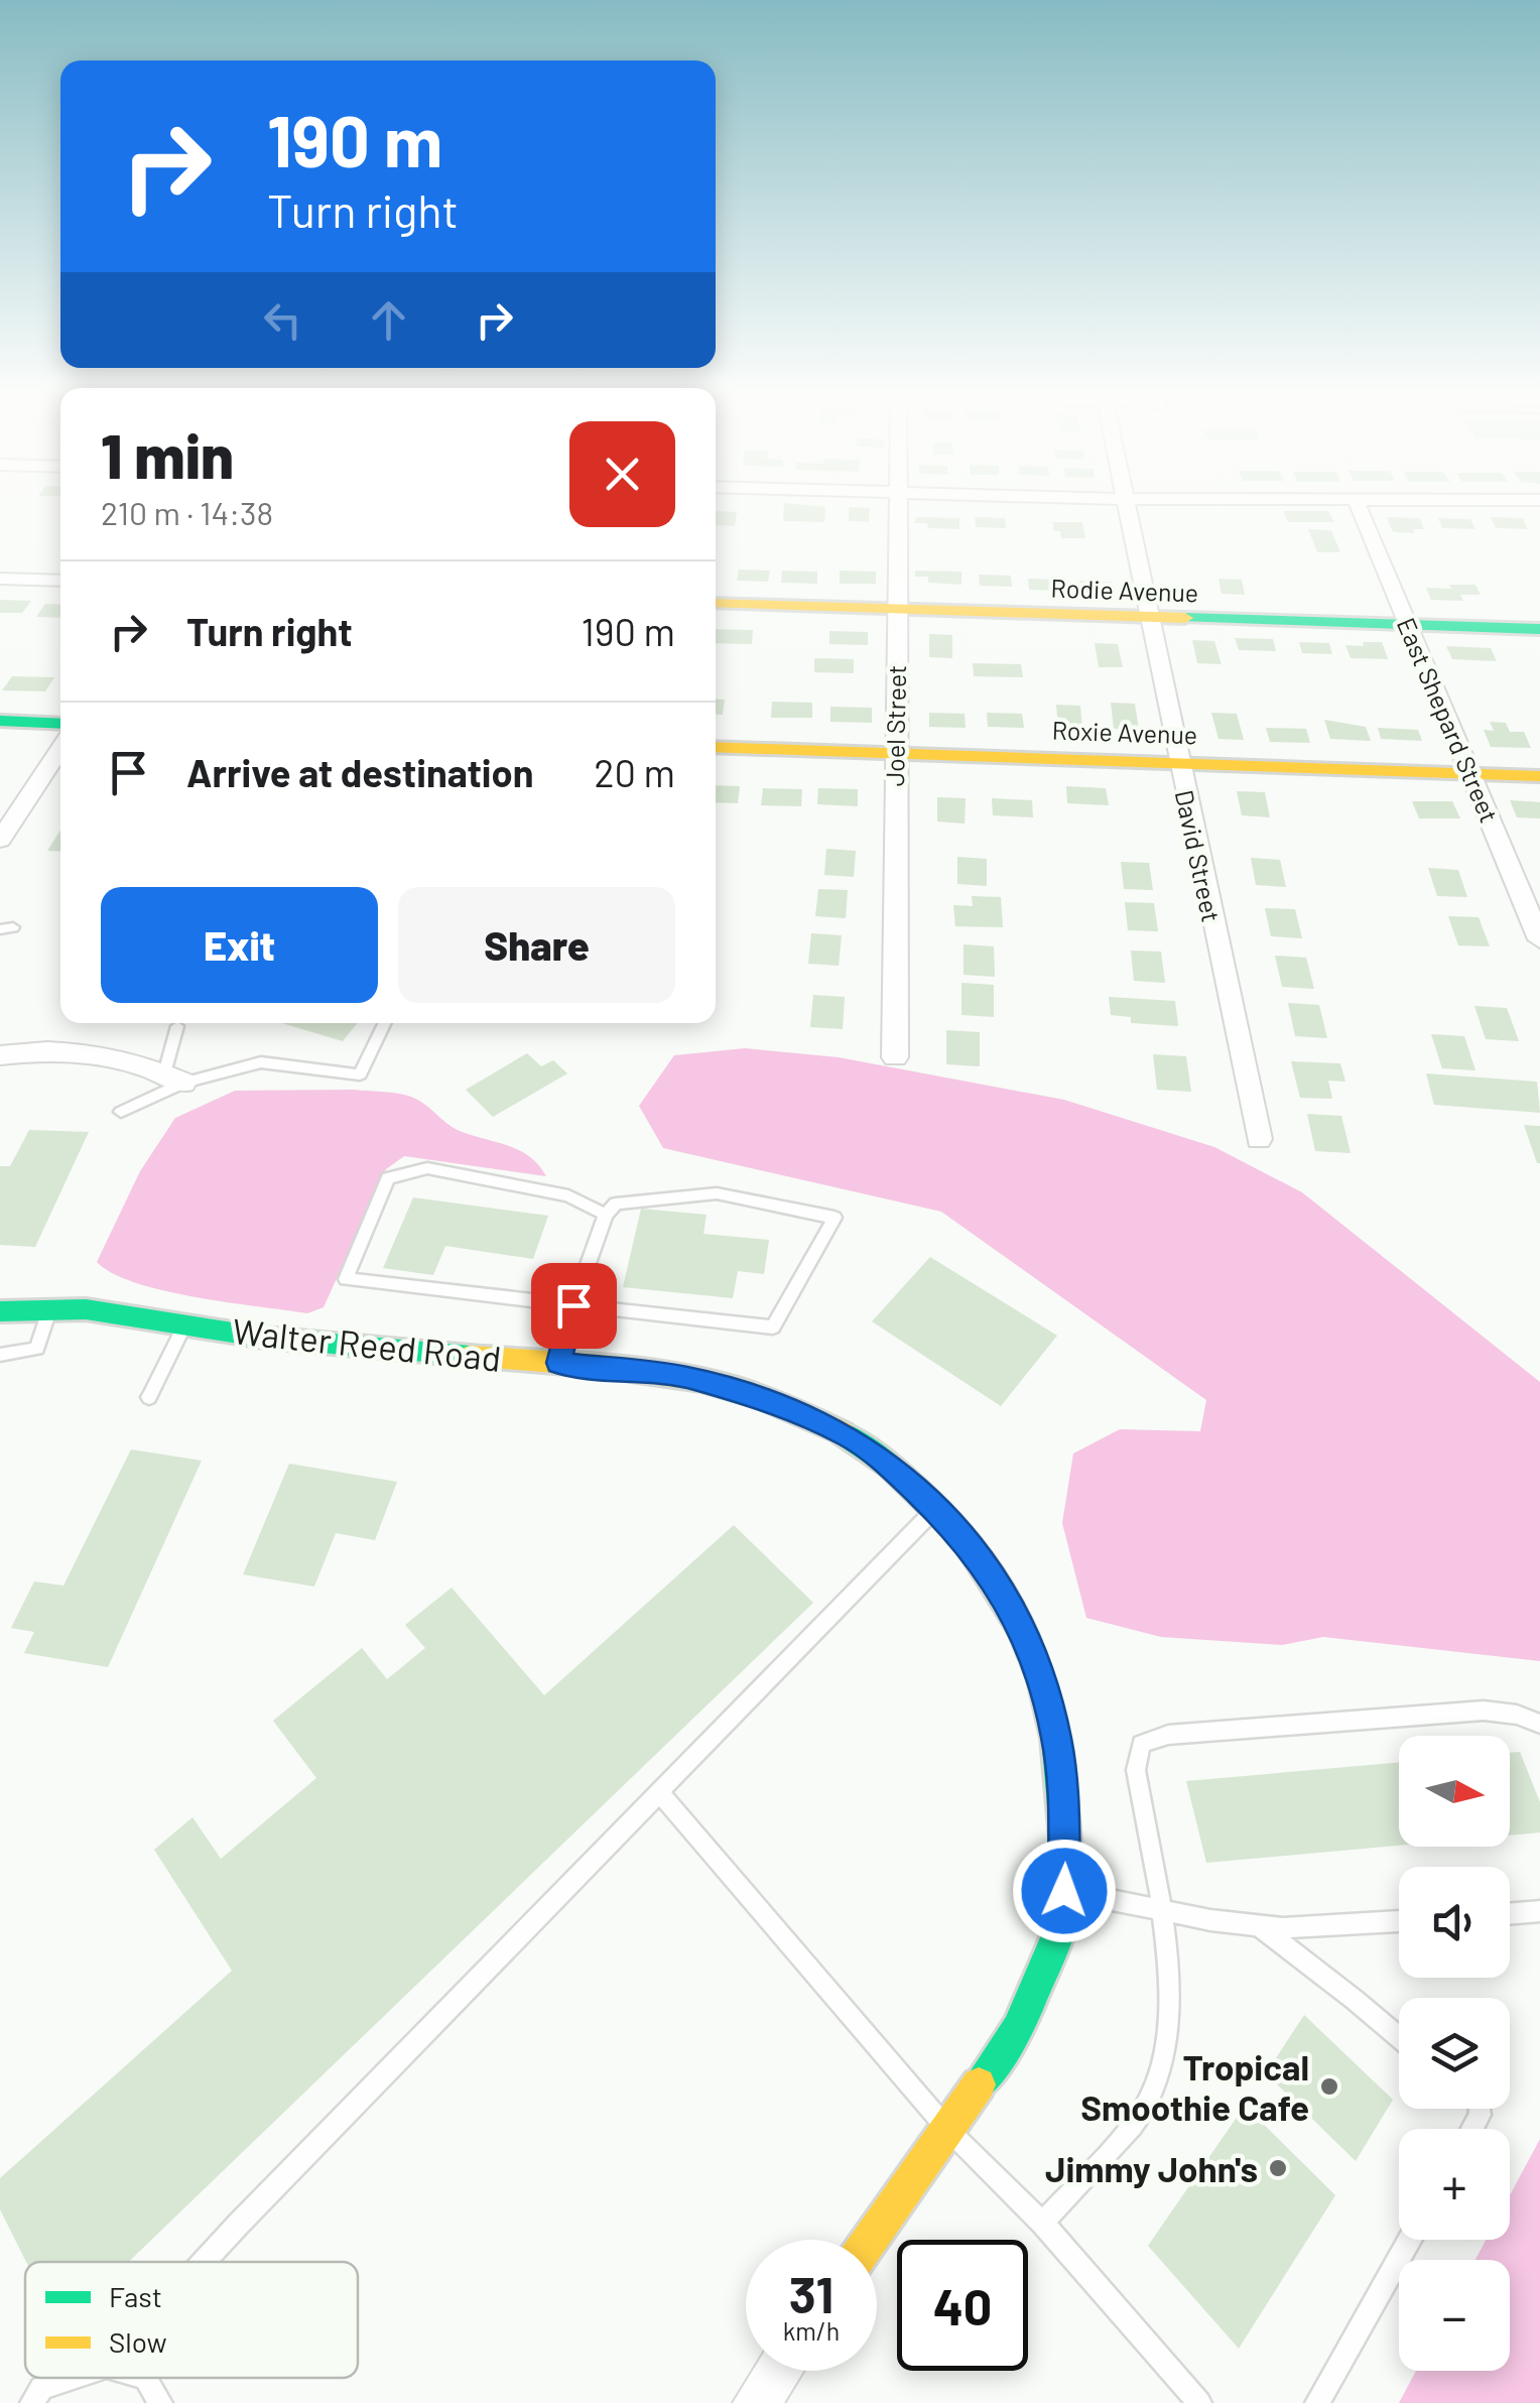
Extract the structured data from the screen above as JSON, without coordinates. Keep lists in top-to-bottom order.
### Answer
{
  "streets": {
    "street": [
      "Rodie Avenue",
      "East Shepard Street",
      "Joel Street",
      "Roxie Avenue",
      "David Street",
      "Walter Reed Road"
    ]
  },
  "crossings": [
    ["Rodie Avenue", "East Shepard Street"],
    ["Rodie Avenue", "Joel Street"],
    ["Rodie Avenue", "David Street"],
    ["East Shepard Street", "Roxie Avenue"],
    ["Joel Street", "Roxie Avenue"],
    ["Roxie Avenue", "David Street"]
  ],
  "places": ["Tropical Smoothie Cafe", "Jimmy John's"],
  "legend": ["Fast", "Slow"],
  "north": "right",
  "page": {
    "turn": ["190 m", "Turn right"],
    "heading": ["1 min", "210 m · 14:38"],
    "list": [
      {
        "name": "Turn right",
        "value": "190 m"
      },
      {
        "name": "Arrive at destination",
        "value": "20 m"
      }
    ],
    "buttons": ["Exit", "Share"],
    "map_buttons": ["+", "−"],
    "speed": "31 km/h",
    "limit": "40"
  }
}
